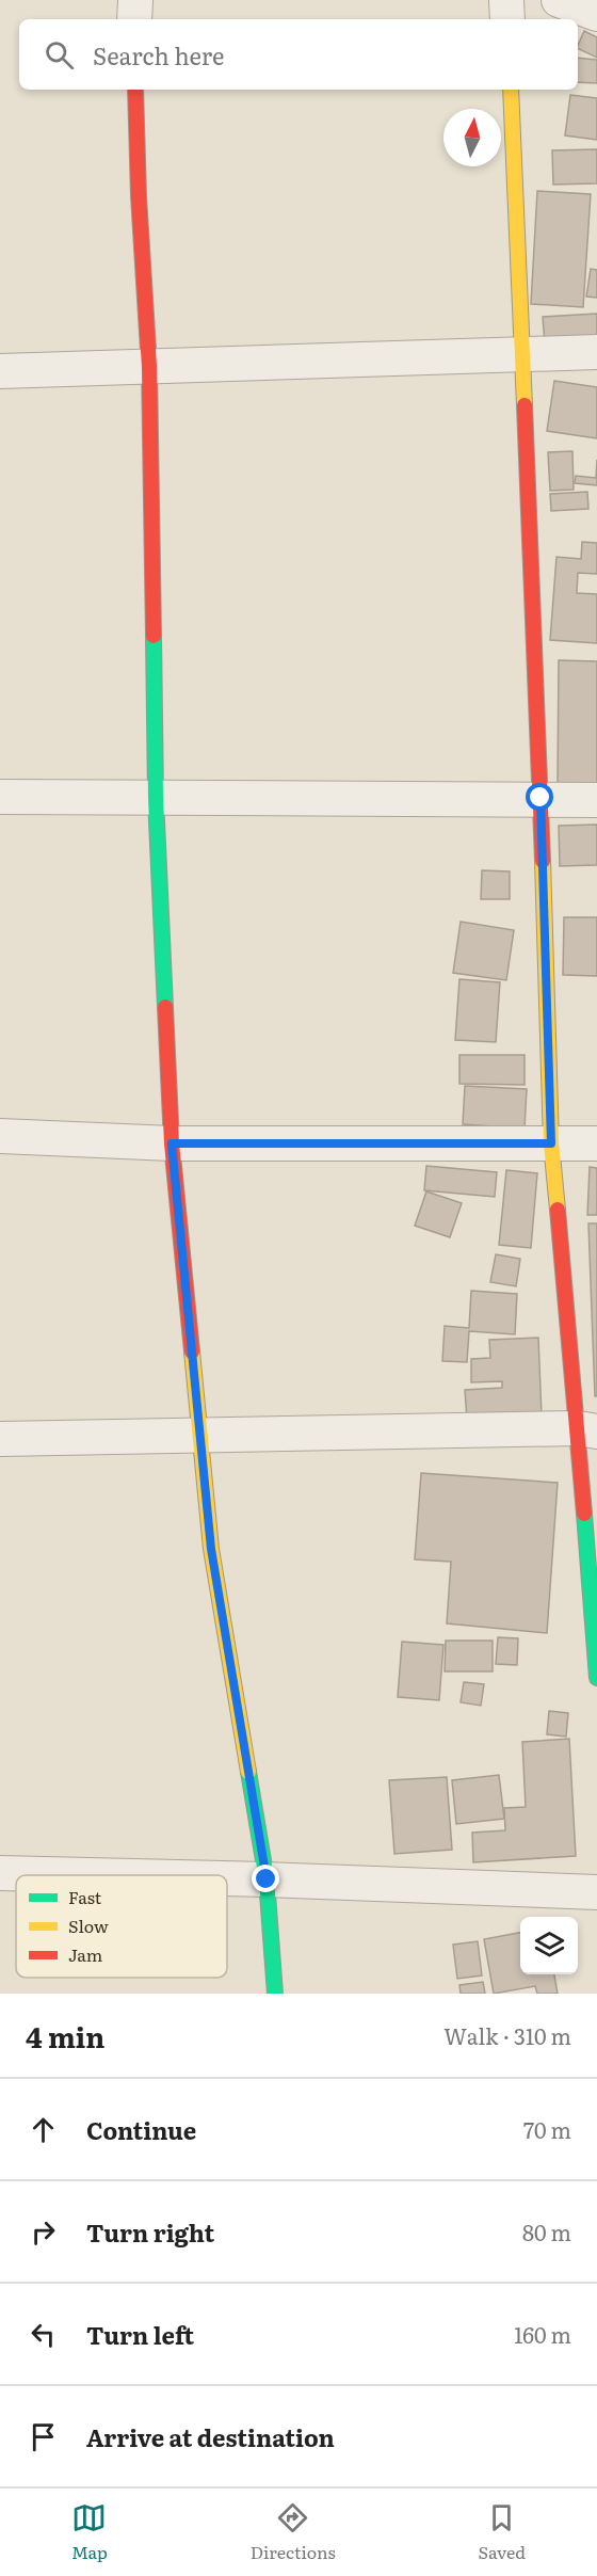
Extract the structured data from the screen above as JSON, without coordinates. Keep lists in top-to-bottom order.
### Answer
{
  "legend": ["Fast", "Slow", "Jam"],
  "north": "top",
  "page": {
    "search": "Search here",
    "heading": ["4 min", "Walk · 310 m"],
    "list": [
      ["Continue", "70 m"],
      ["Turn right", "80 m"],
      ["Turn left", "160 m"],
      "Arrive at destination"
    ],
    "nav": ["Map", "Directions", "Saved"]
  }
}
